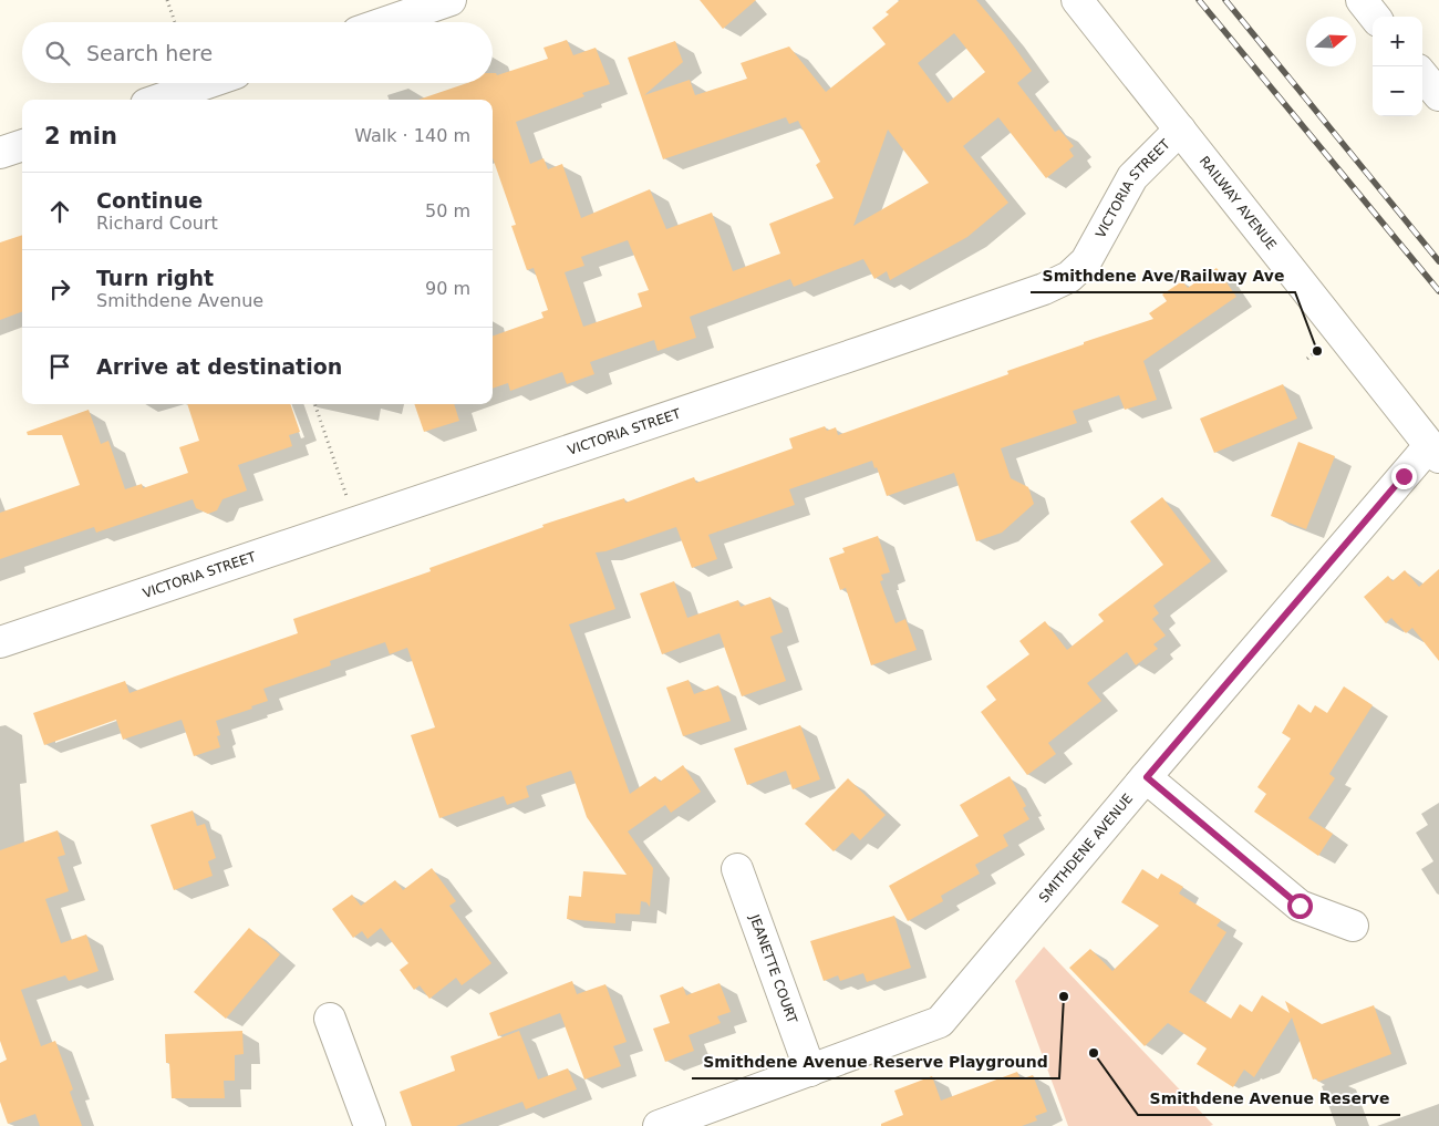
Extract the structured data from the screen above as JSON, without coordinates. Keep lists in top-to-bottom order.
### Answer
{
  "streets": {
    "street": [
      "VICTORIA STREET",
      "RAILWAY AVENUE",
      "SMITHDENE AVENUE",
      "JEANETTE COURT"
    ]
  },
  "crossings": [
    ["VICTORIA STREET", "RAILWAY AVENUE"],
    ["RAILWAY AVENUE", "SMITHDENE AVENUE"],
    ["SMITHDENE AVENUE", "JEANETTE COURT"]
  ],
  "places": ["Smithdene Ave/Railway Ave", "Smithdene Avenue Reserve Playground", "Smithdene Avenue Reserve"],
  "north": "right",
  "page": {
    "map_buttons": ["+", "−"],
    "search": "Search here",
    "heading": ["2 min", "Walk · 140 m"],
    "list": [
      ["Continue", "Richard Court", "50 m"],
      ["Turn right", "Smithdene Avenue", "90 m"],
      "Arrive at destination"
    ]
  }
}
